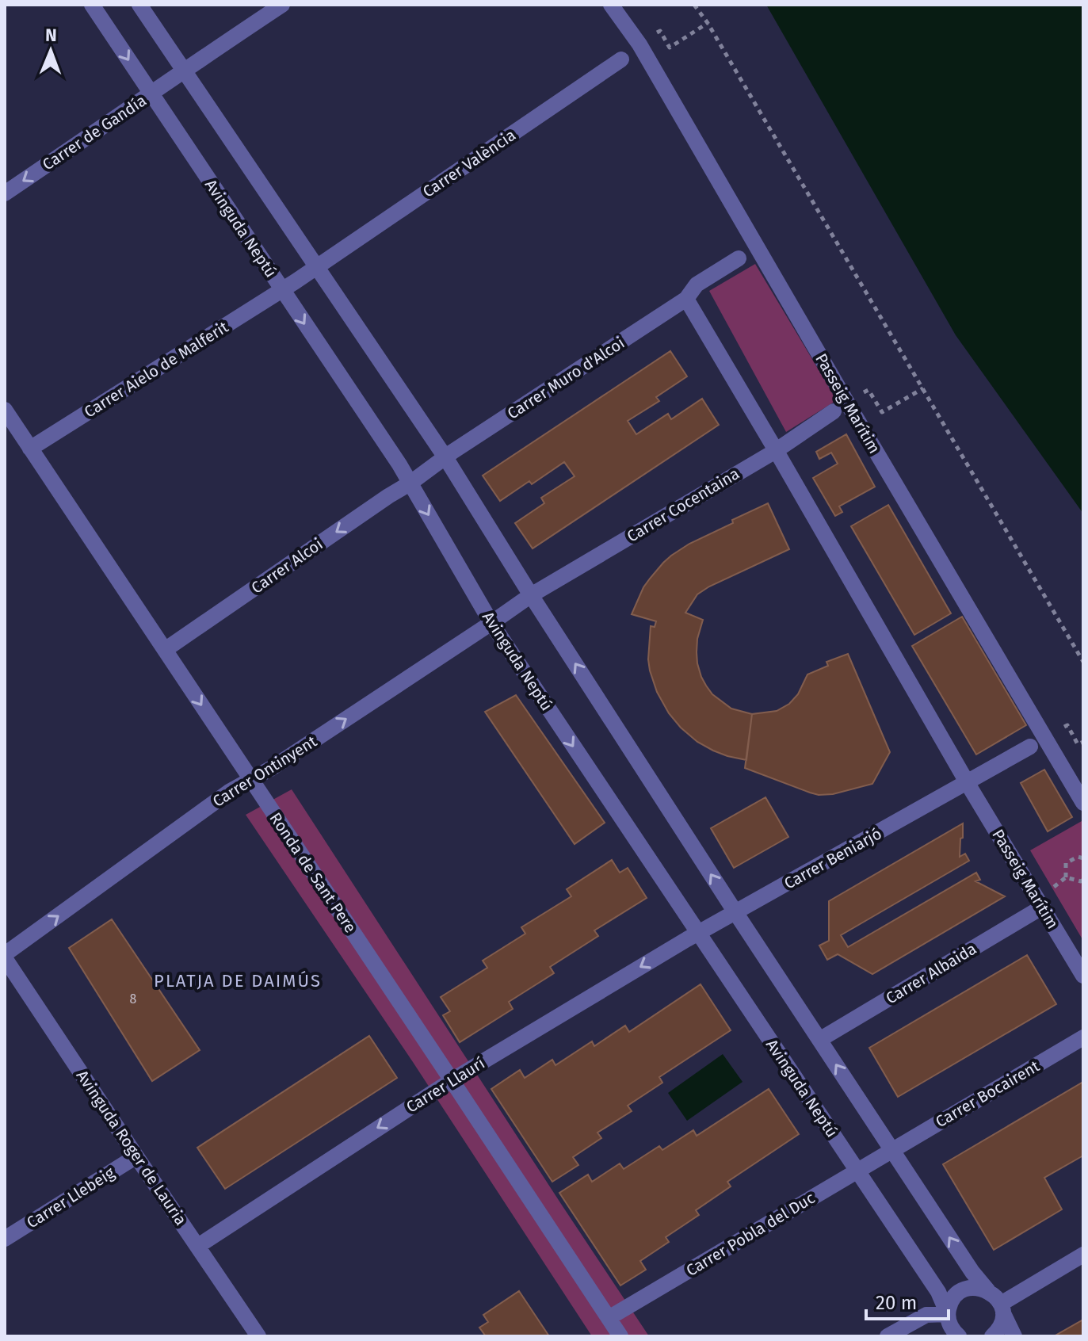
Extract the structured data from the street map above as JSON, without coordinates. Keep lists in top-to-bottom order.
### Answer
{
  "streets": {
    "street": [
      "Carrer de Gandía",
      "Carrer València",
      "Avinguda Neptú",
      "Carrer Aielo de Malferit",
      "Carrer Muro d'Alcoi",
      "Passeig Marítim",
      "Carrer Cocentaina",
      "Carrer Alcoi",
      "Carrer Ontinyent",
      "Carrer Beniarjó",
      "Ronda de Sant Pere",
      "Carrer Albaida",
      "Carrer Llaurí",
      "Carrer Bocairent",
      "Avinguda Roger de Lauria",
      "Carrer Llebeig",
      "Carrer Pobla del Duc"
    ]
  },
  "crossings": [
    ["Carrer de Gandía", "Avinguda Neptú"],
    ["Carrer València", "Avinguda Neptú"],
    ["Carrer València", "Carrer Aielo de Malferit"],
    ["Avinguda Neptú", "Carrer Aielo de Malferit"],
    ["Avinguda Neptú", "Carrer Muro d'Alcoi"],
    ["Avinguda Neptú", "Carrer Alcoi"],
    ["Avinguda Neptú", "Carrer Ontinyent"],
    ["Avinguda Neptú", "Carrer Beniarjó"],
    ["Avinguda Neptú", "Carrer Llaurí"],
    ["Avinguda Neptú", "Carrer Pobla del Duc"],
    ["Carrer Aielo de Malferit", "Ronda de Sant Pere"],
    ["Carrer Muro d'Alcoi", "Passeig Marítim"],
    ["Carrer Muro d'Alcoi", "Carrer Alcoi"],
    ["Passeig Marítim", "Carrer Cocentaina"],
    ["Passeig Marítim", "Carrer Beniarjó"],
    ["Passeig Marítim", "Carrer Albaida"],
    ["Carrer Cocentaina", "Carrer Ontinyent"],
    ["Carrer Alcoi", "Ronda de Sant Pere"],
    ["Carrer Ontinyent", "Ronda de Sant Pere"],
    ["Carrer Ontinyent", "Avinguda Roger de Lauria"],
    ["Carrer Beniarjó", "Carrer Llaurí"],
    ["Ronda de Sant Pere", "Carrer Llaurí"],
    ["Ronda de Sant Pere", "Carrer Pobla del Duc"],
    ["Carrer Llaurí", "Avinguda Roger de Lauria"],
    ["Carrer Bocairent", "Carrer Pobla del Duc"],
    ["Avinguda Roger de Lauria", "Carrer Llebeig"]
  ],
  "one_way": [
    "Carrer de Gandía",
    "Carrer Alcoi",
    "Carrer Ontinyent",
    "Carrer Llaurí"
  ],
  "districts": ["PLATJA DE DAIMÚS"],
  "house_numbers": ["8"],
  "scale_bar": "20 m",
  "north": "top"
}
